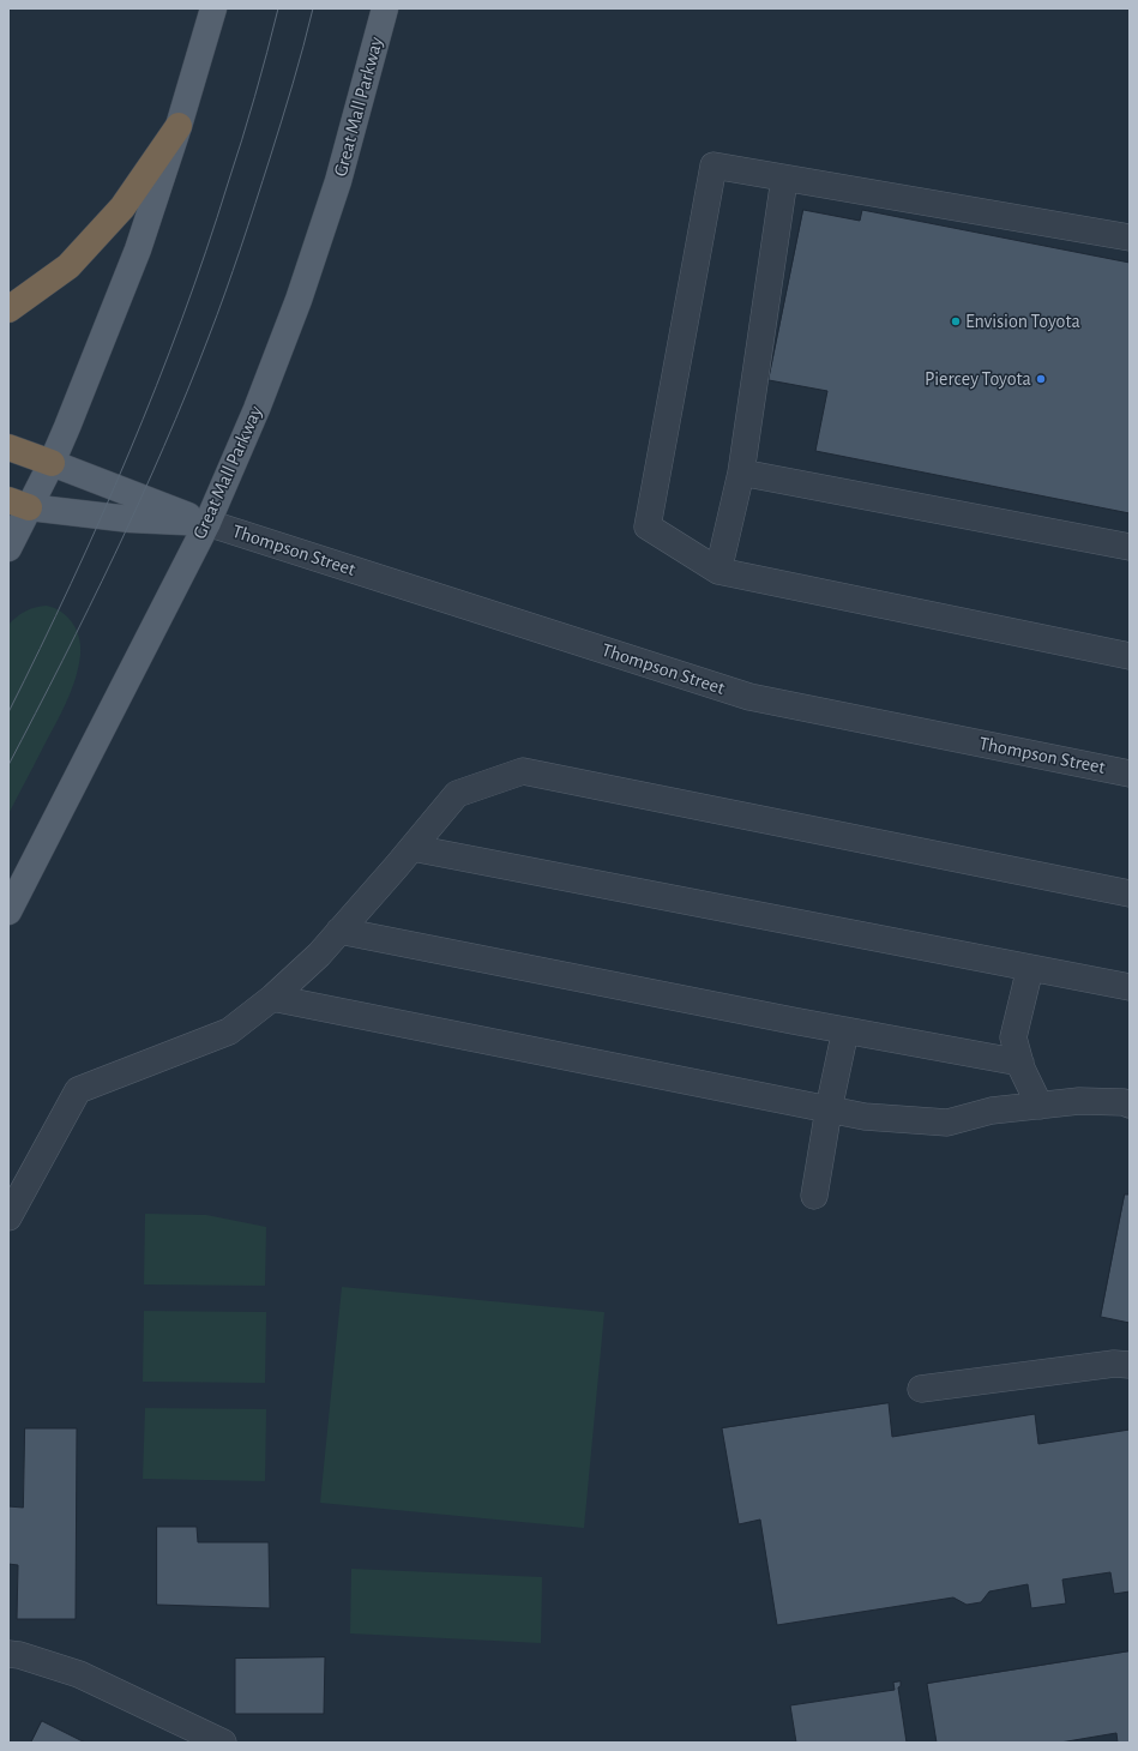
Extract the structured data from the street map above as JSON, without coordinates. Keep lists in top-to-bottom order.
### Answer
{
  "streets": {
    "main road": ["Great Mall Parkway", "Thompson Street"]
  },
  "crossings": [
    ["Great Mall Parkway", "Thompson Street"]
  ],
  "places": ["Envision Toyota", "Piercey Toyota"]
}
